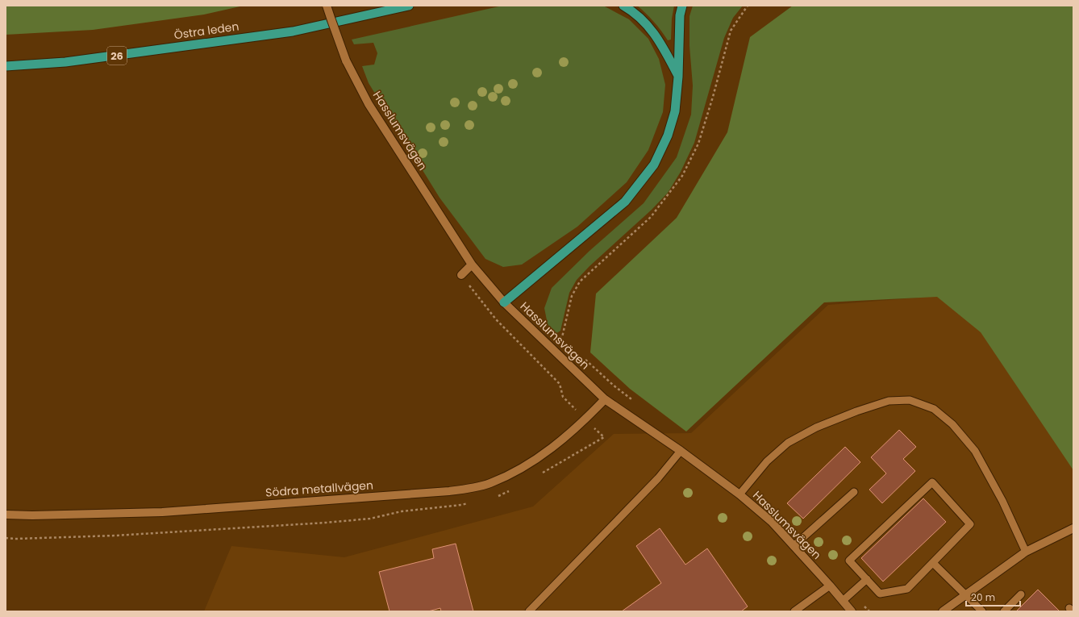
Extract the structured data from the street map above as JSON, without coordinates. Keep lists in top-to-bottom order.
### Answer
{
  "streets": {
    "highway": ["Östra leden", "26"],
    "street": ["Hasslumsvägen", "Södra metallvägen"]
  },
  "crossings": [
    ["Hasslumsvägen", "Södra metallvägen"]
  ],
  "scale_bar": "20 m"
}
